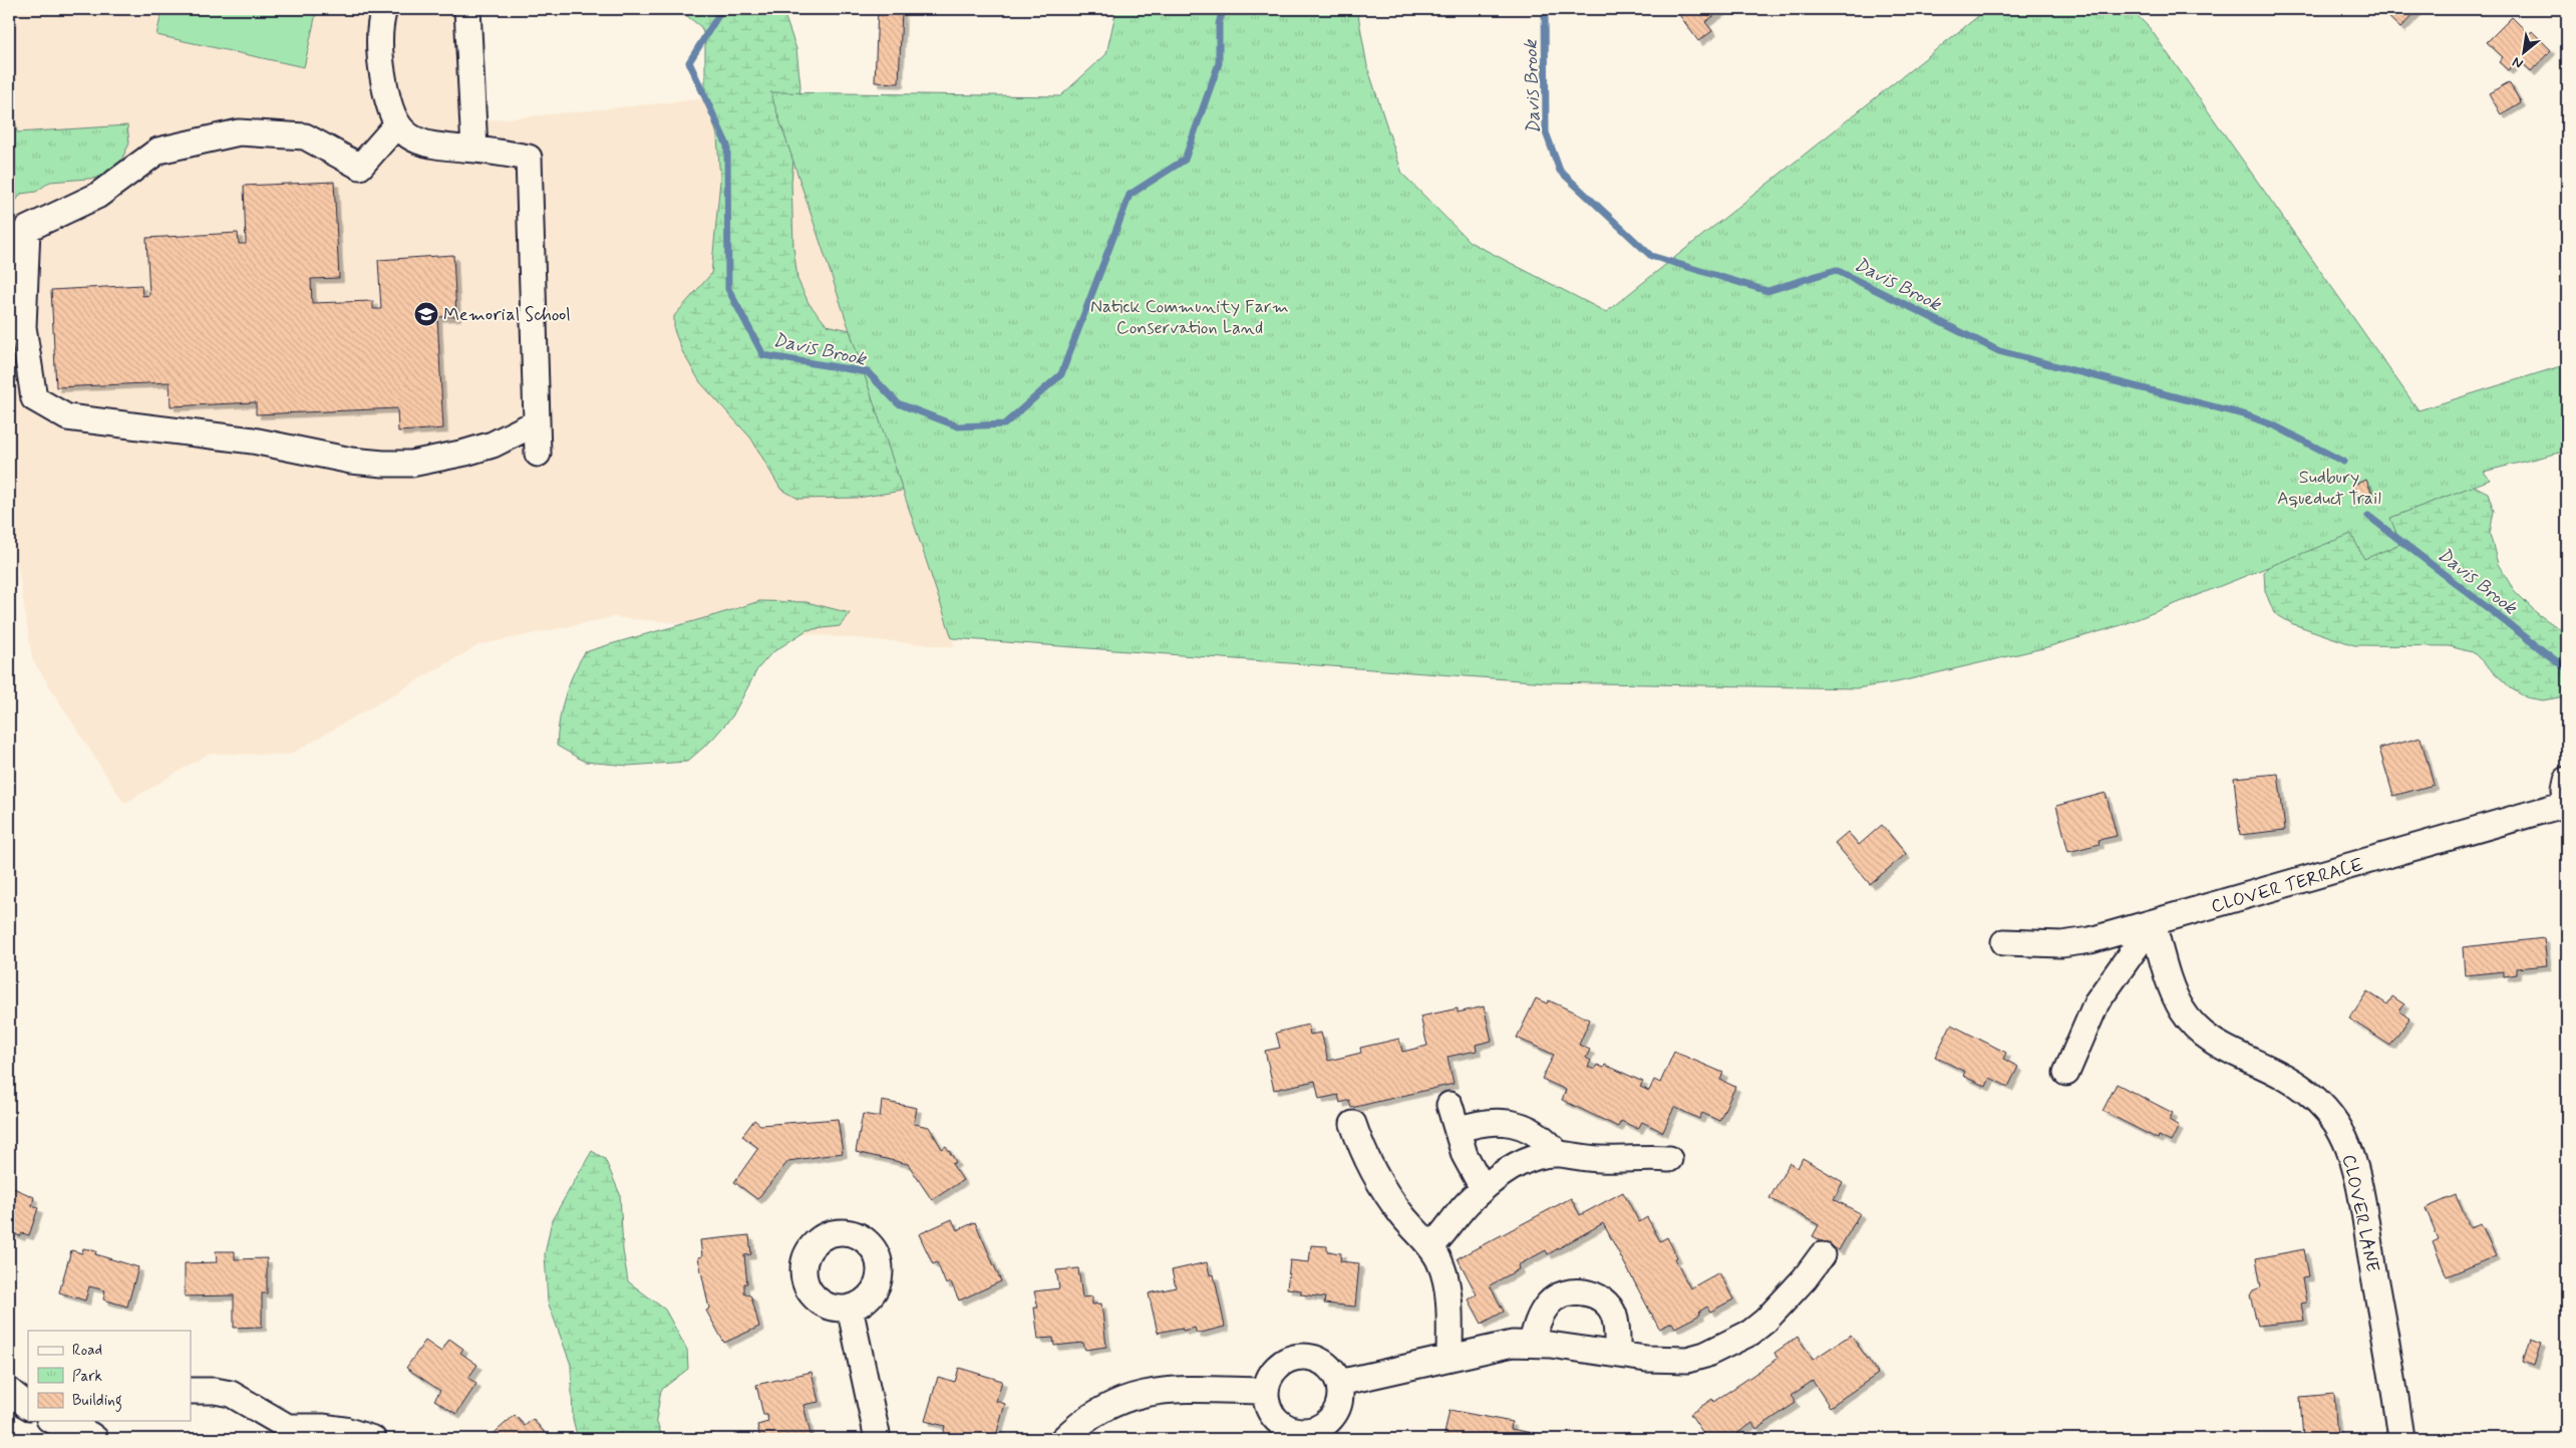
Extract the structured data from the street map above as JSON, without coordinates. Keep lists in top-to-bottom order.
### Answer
{
  "streets": {
    "street": ["CLOVER TERRACE", "CLOVER LANE"]
  },
  "crossings": [
    ["CLOVER TERRACE", "CLOVER LANE"]
  ],
  "water": ["Davis Brook"],
  "parks": ["Natick Community Farm Conservation Land", "Sudbury Aqueduct Trail"],
  "places": {
    "school or university": ["Memorial School"]
  },
  "legend": ["Road", "Park", "Building"],
  "north": "bottom left"
}
